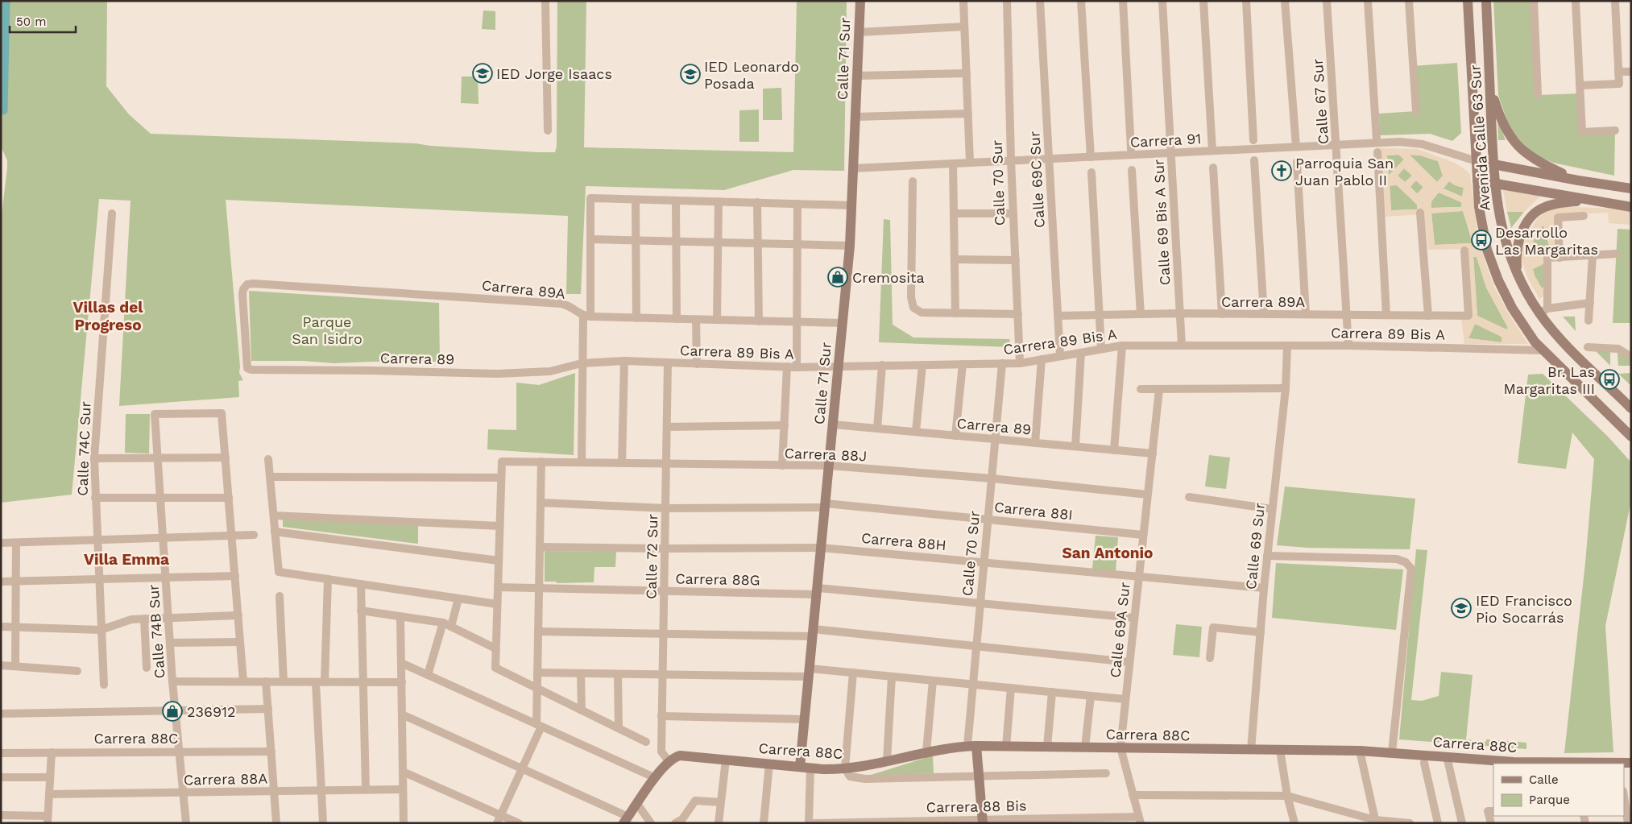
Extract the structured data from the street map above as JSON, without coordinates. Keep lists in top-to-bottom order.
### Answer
{
  "streets": {
    "street": [
      "Calle 71 Sur",
      "Calle 67 Sur",
      "Avenida Calle 63 Sur",
      "Carrera 91",
      "Calle 69C Sur",
      "Calle 70 Sur",
      "Calle 69 Bis A Sur",
      "Carrera 89A",
      "Carrera 89 Bis A",
      "Carrera 89",
      "Calle 74C Sur",
      "Carrera 88J",
      "Carrera 88I",
      "Carrera 88H",
      "Calle 69 Sur",
      "Calle 72 Sur",
      "Carrera 88G",
      "Calle 69A Sur",
      "Calle 74B Sur",
      "Carrera 88C",
      "Carrera 88A",
      "Carrera 88 Bis"
    ]
  },
  "crossings": [
    ["Calle 71 Sur", "Carrera 91"],
    ["Calle 71 Sur", "Carrera 89 Bis A"],
    ["Calle 71 Sur", "Carrera 89"],
    ["Calle 71 Sur", "Carrera 88J"],
    ["Calle 71 Sur", "Carrera 88I"],
    ["Calle 71 Sur", "Carrera 88H"],
    ["Calle 71 Sur", "Carrera 88G"],
    ["Calle 71 Sur", "Carrera 88C"],
    ["Calle 67 Sur", "Carrera 91"],
    ["Calle 67 Sur", "Carrera 89A"],
    ["Calle 67 Sur", "Carrera 89 Bis A"],
    ["Avenida Calle 63 Sur", "Carrera 91"],
    ["Avenida Calle 63 Sur", "Carrera 89 Bis A"],
    ["Carrera 91", "Calle 69C Sur"],
    ["Carrera 91", "Calle 70 Sur"],
    ["Carrera 91", "Calle 69 Bis A Sur"],
    ["Calle 69C Sur", "Carrera 89A"],
    ["Calle 69C Sur", "Carrera 89 Bis A"],
    ["Calle 70 Sur", "Carrera 89 Bis A"],
    ["Calle 70 Sur", "Carrera 89"],
    ["Calle 70 Sur", "Carrera 88J"],
    ["Calle 70 Sur", "Carrera 88I"],
    ["Calle 70 Sur", "Carrera 88H"],
    ["Calle 70 Sur", "Carrera 88G"],
    ["Calle 70 Sur", "Carrera 88C"],
    ["Calle 70 Sur", "Carrera 88 Bis"],
    ["Calle 69 Bis A Sur", "Carrera 89A"],
    ["Calle 69 Bis A Sur", "Carrera 89 Bis A"],
    ["Carrera 89A", "Carrera 89"],
    ["Carrera 89 Bis A", "Carrera 89"],
    ["Carrera 89 Bis A", "Calle 69 Sur"],
    ["Carrera 89 Bis A", "Calle 72 Sur"],
    ["Carrera 89", "Calle 69A Sur"],
    ["Carrera 88J", "Calle 72 Sur"],
    ["Carrera 88J", "Calle 69A Sur"],
    ["Carrera 88I", "Calle 72 Sur"],
    ["Carrera 88I", "Calle 69A Sur"],
    ["Carrera 88H", "Calle 69 Sur"],
    ["Carrera 88H", "Calle 72 Sur"],
    ["Carrera 88H", "Calle 69A Sur"],
    ["Calle 69 Sur", "Carrera 88C"],
    ["Calle 72 Sur", "Carrera 88G"],
    ["Calle 72 Sur", "Carrera 88C"],
    ["Carrera 88G", "Calle 69A Sur"],
    ["Calle 69A Sur", "Carrera 88C"],
    ["Calle 69A Sur", "Carrera 88 Bis"],
    ["Calle 74B Sur", "Carrera 88C"],
    ["Calle 74B Sur", "Carrera 88A"]
  ],
  "districts": ["Villas del Progreso", "San Antonio", "Villa Emma"],
  "parks": ["Parque San Isidro"],
  "places": {
    "school or university": ["IED Jorge Isaacs", "IED Leonardo Posada", "IED Francisco Pio Socarrás"],
    "church": ["Parroquia San Juan Pablo II"],
    "bus stop": ["Desarrollo Las Margaritas", "Br. Las Margaritas III"],
    "shop": ["Cremosita", "236912"]
  },
  "legend": ["Calle", "Parque"],
  "scale_bar": "50 m"
}
